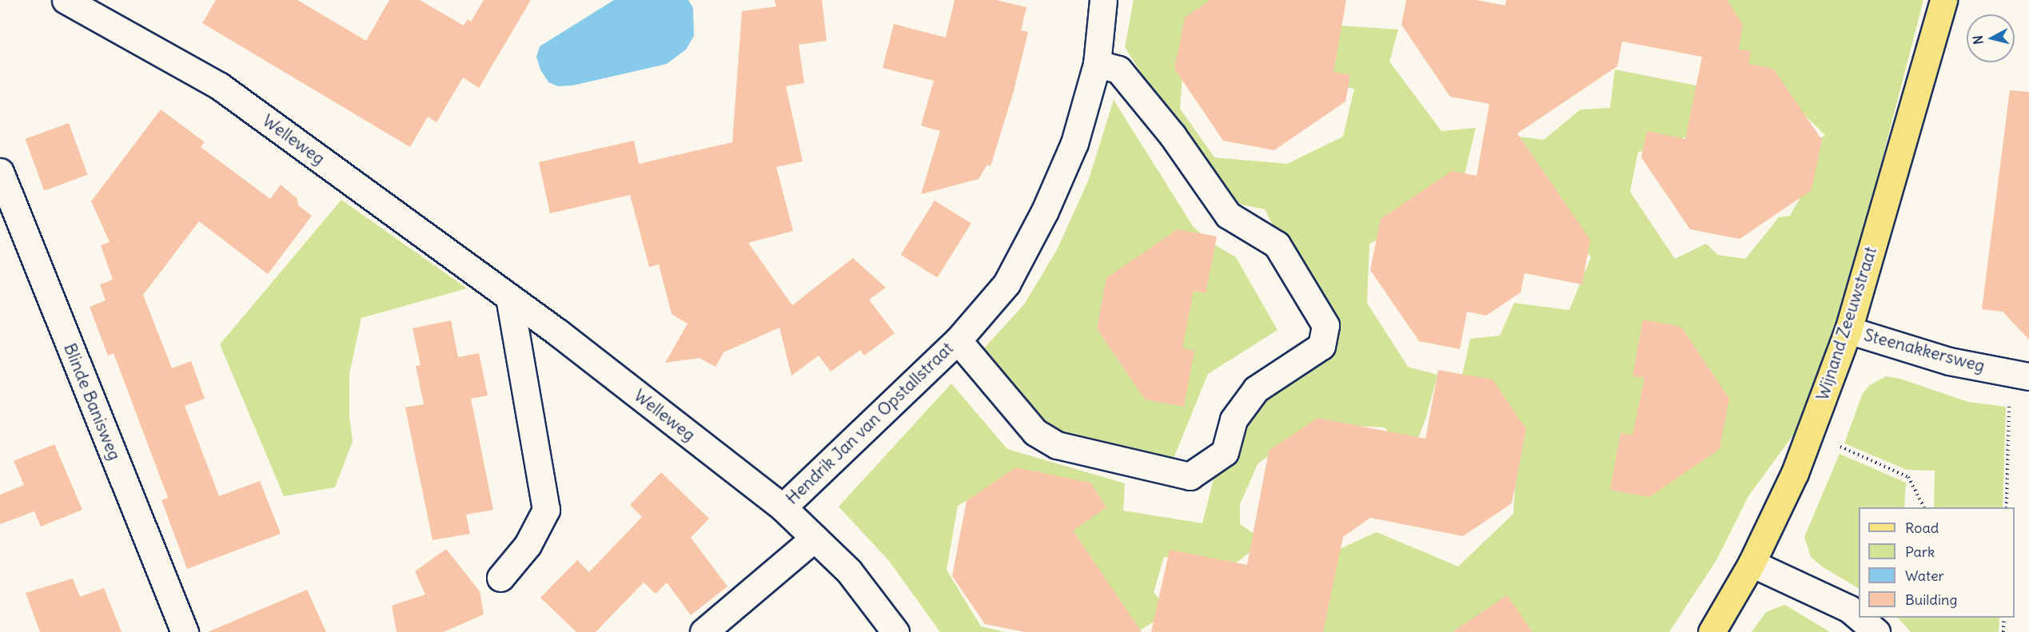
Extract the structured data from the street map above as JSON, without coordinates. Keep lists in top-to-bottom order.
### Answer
{
  "streets": {
    "main road": ["Wijnand Zeeuwstraat"],
    "street": [
      "Welleweg",
      "Steenakkersweg",
      "Blinde Banisweg",
      "Hendrik Jan van Opstallstraat"
    ]
  },
  "crossings": [
    ["Welleweg", "Hendrik Jan van Opstallstraat"],
    ["Wijnand Zeeuwstraat", "Steenakkersweg"]
  ],
  "legend": [
    "Road",
    "Park",
    "Water",
    "Building"
  ],
  "north": "left"
}
